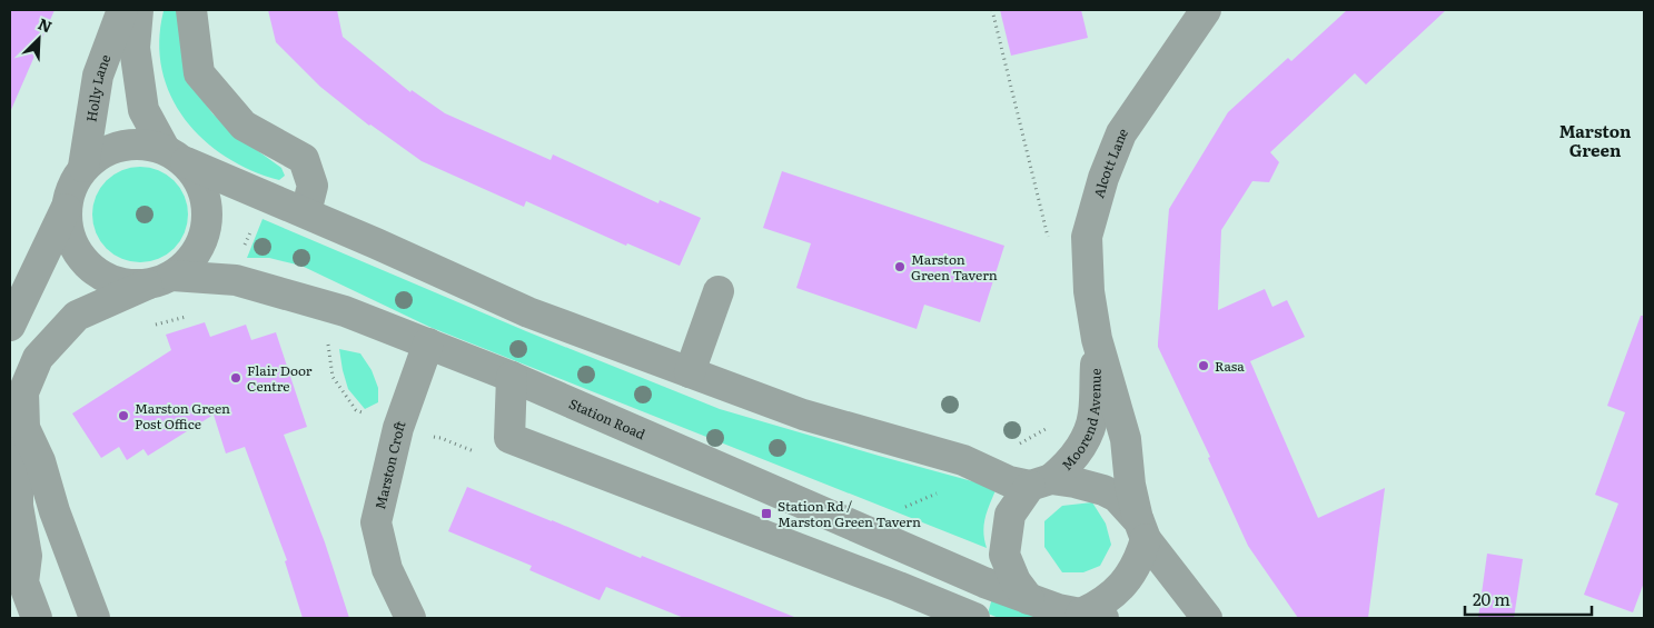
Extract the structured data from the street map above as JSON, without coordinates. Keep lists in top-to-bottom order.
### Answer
{
  "streets": {
    "street": [
      "Holly Lane",
      "Alcott Lane",
      "Station Road",
      "Moorend Avenue",
      "Marston Croft"
    ]
  },
  "crossings": [
    ["Holly Lane", "Station Road"],
    ["Alcott Lane", "Moorend Avenue"],
    ["Station Road", "Moorend Avenue"],
    ["Station Road", "Marston Croft"]
  ],
  "districts": ["Marston Green"],
  "places": {
    "other": [
      "Marston Green Tavern",
      "Rasa",
      "Flair Door Centre",
      "Marston Green Post Office"
    ],
    "transit": ["Station Rd / Marston Green Tavern"]
  },
  "scale_bar": "20 m",
  "north": "top right"
}
